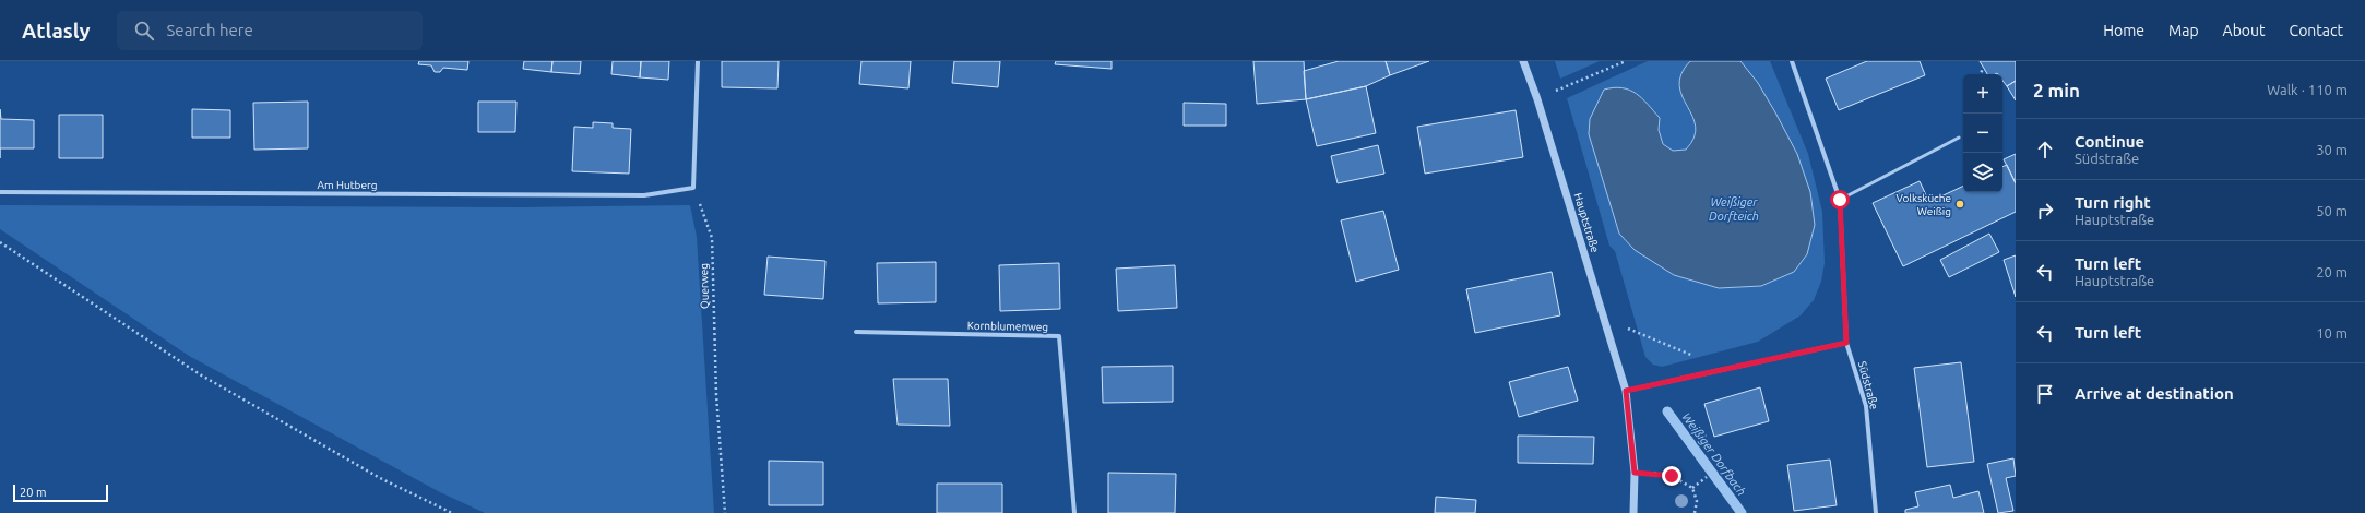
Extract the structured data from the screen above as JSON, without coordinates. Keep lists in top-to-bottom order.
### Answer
{
  "streets": {
    "street": [
      "Am Hutberg",
      "Hauptstraße",
      "Kornblumenweg",
      "Südstraße"
    ],
    "path": ["Querweg"]
  },
  "crossings": [
    ["Am Hutberg", "Querweg"]
  ],
  "water": ["Weißiger Dorfteich", "Weißiger Dorfbach"],
  "places": ["Volksküche Weißig"],
  "scale_bar": "20 m",
  "page": {
    "header": "Atlasly",
    "search": "Search here",
    "nav": [
      "Home",
      "Map",
      "About",
      "Contact"
    ],
    "heading": ["2 min", "Walk · 110 m"],
    "map_buttons": ["+", "−"],
    "list": [
      ["Continue", "Südstraße", "30 m"],
      ["Turn right", "Hauptstraße", "50 m"],
      ["Turn left", "Hauptstraße", "20 m"],
      ["Turn left", "10 m"],
      "Arrive at destination"
    ],
    "scale": "20 m"
  }
}
